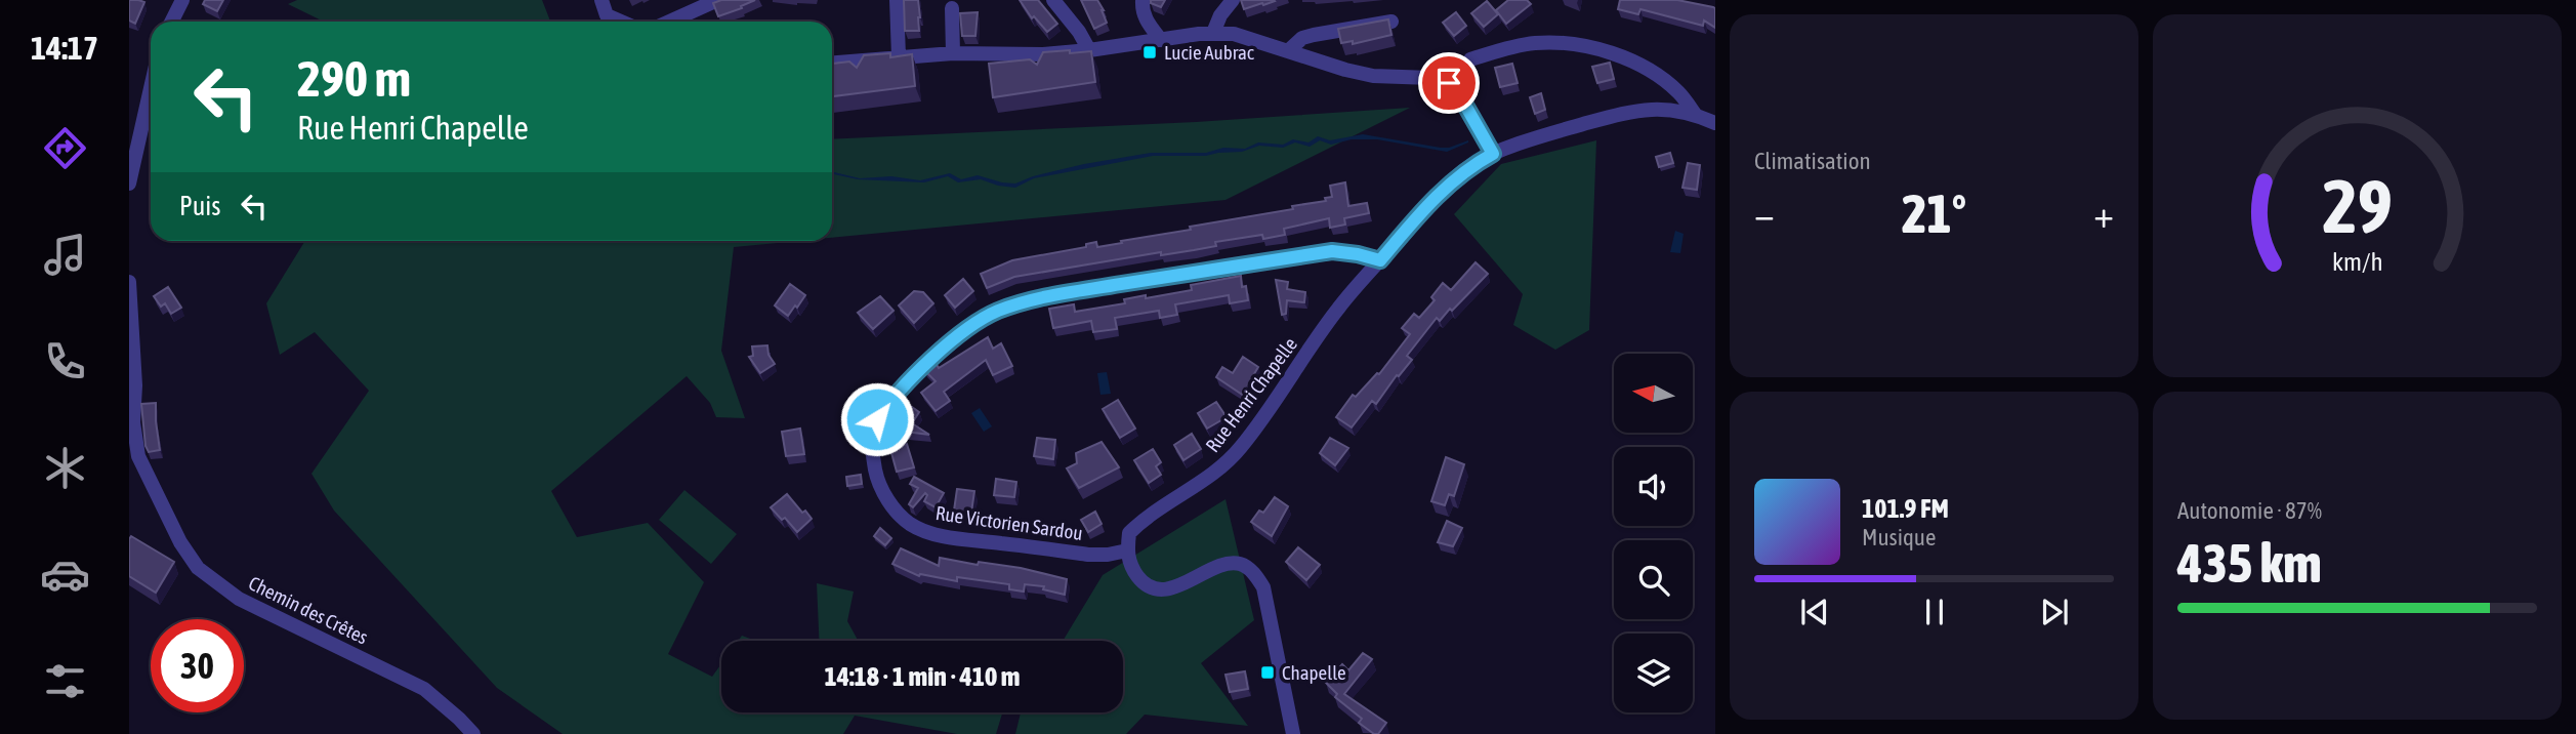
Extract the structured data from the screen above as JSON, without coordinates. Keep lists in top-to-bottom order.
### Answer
{
  "streets": {
    "street": ["Rue Henri Chapelle", "Rue Victorien Sardou", "Chemin des Crêtes"]
  },
  "crossings": [
    ["Rue Henri Chapelle", "Rue Victorien Sardou"]
  ],
  "places": {
    "transit": ["Lucie Aubrac", "Chapelle"]
  },
  "north": "left",
  "page": {
    "tabs": "14:17",
    "tile": [
      "Climatisation",
      ["Autonomie · 87%", "435 km"]
    ],
    "turn": ["290 m", "Rue Henri Chapelle"],
    "then": "Puis",
    "heat": ["−", "21°", "+"],
    "song": ["101.9 FM", "Musique"],
    "limit": "30",
    "trip": "14:18 · 1 min · 410 m",
    "gauge": ["29", "km/h"]
  }
}
